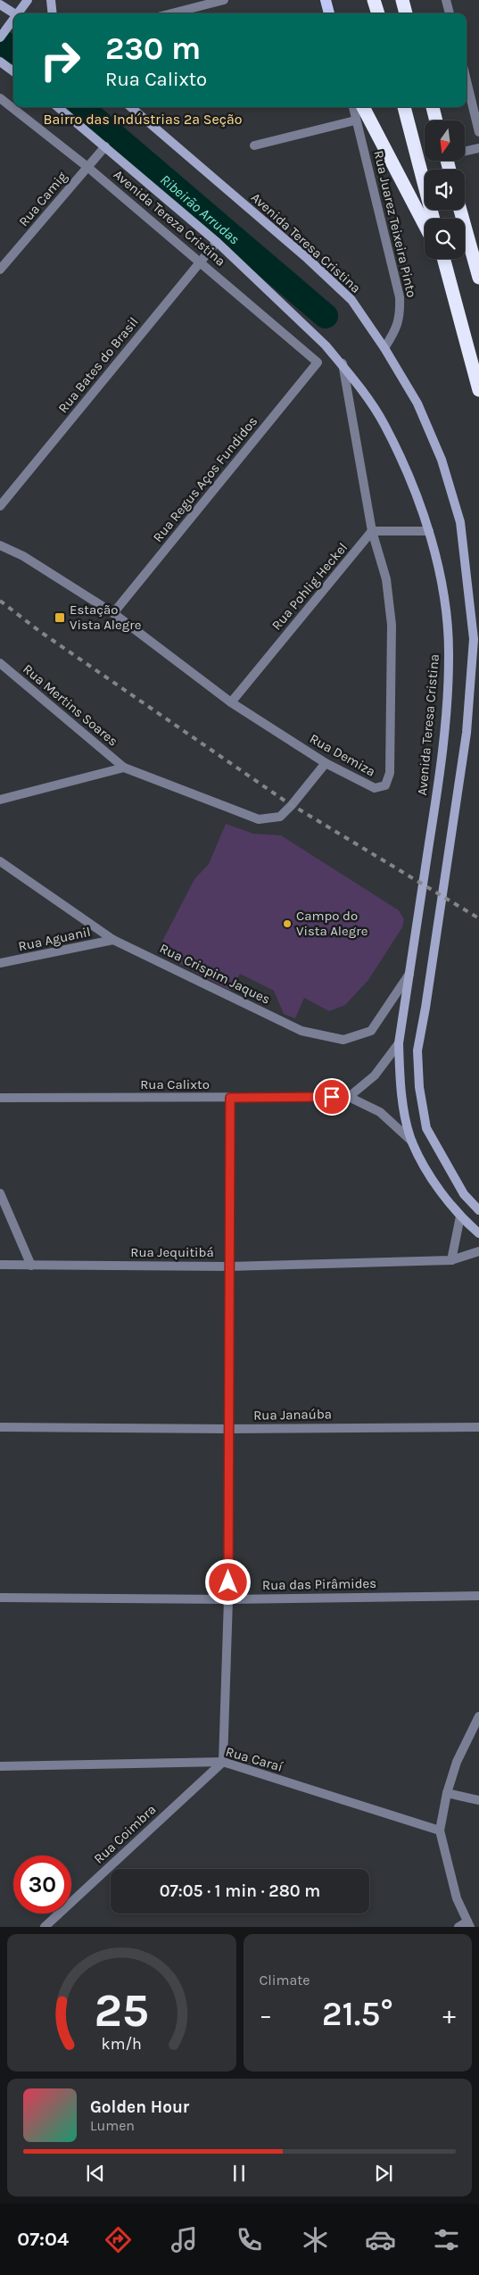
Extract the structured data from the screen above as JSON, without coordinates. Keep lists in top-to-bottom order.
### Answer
{
  "streets": {
    "main road": ["Avenida Teresa Cristina"],
    "street": [
      "Rua Camig",
      "Avenida Tereza Cristina",
      "Rua Juarez Teixeira Pinto",
      "Rua Bates do Brasil",
      "Rua Regus Aços Fundidos",
      "Rua Pohlig Heckel",
      "Rua Mertins Soares",
      "Rua Demiza",
      "Rua Aguanil",
      "Rua Crispim Jaques",
      "Rua Calixto",
      "Rua Jequitibá",
      "Rua Janaúba",
      "Rua das Pirâmides",
      "Rua Caraí",
      "Rua Coimbra"
    ]
  },
  "crossings": [
    ["Rua Camig", "Avenida Tereza Cristina"],
    ["Rua Camig", "Avenida Teresa Cristina"],
    ["Avenida Tereza Cristina", "Rua Bates do Brasil"],
    ["Avenida Tereza Cristina", "Rua Regus Aços Fundidos"],
    ["Rua Juarez Teixeira Pinto", "Avenida Teresa Cristina"],
    ["Avenida Teresa Cristina", "Rua Bates do Brasil"],
    ["Avenida Teresa Cristina", "Rua Demiza"],
    ["Avenida Teresa Cristina", "Rua Crispim Jaques"],
    ["Avenida Teresa Cristina", "Rua Calixto"],
    ["Rua Regus Aços Fundidos", "Rua Demiza"],
    ["Rua Pohlig Heckel", "Rua Demiza"],
    ["Rua Mertins Soares", "Rua Demiza"],
    ["Rua Aguanil", "Rua Crispim Jaques"],
    ["Rua Caraí", "Rua Coimbra"]
  ],
  "districts": ["Bairro das Indústrias 2ª Seção"],
  "water": ["Ribeirão Arrudas"],
  "places": {
    "transit": ["Estação Vista Alegre"],
    "other": ["Campo do Vista Alegre"]
  },
  "north": "bottom",
  "page": {
    "turn": ["230 m", "Rua Calixto"],
    "limit": "30",
    "trip": "07:05 · 1 min · 280 m",
    "tile": "Climate",
    "heat": ["−", "21.5°", "+"],
    "song": ["Golden Hour", "Lumen"],
    "tabs": "07:04",
    "gauge": ["25", "km/h"]
  }
}
